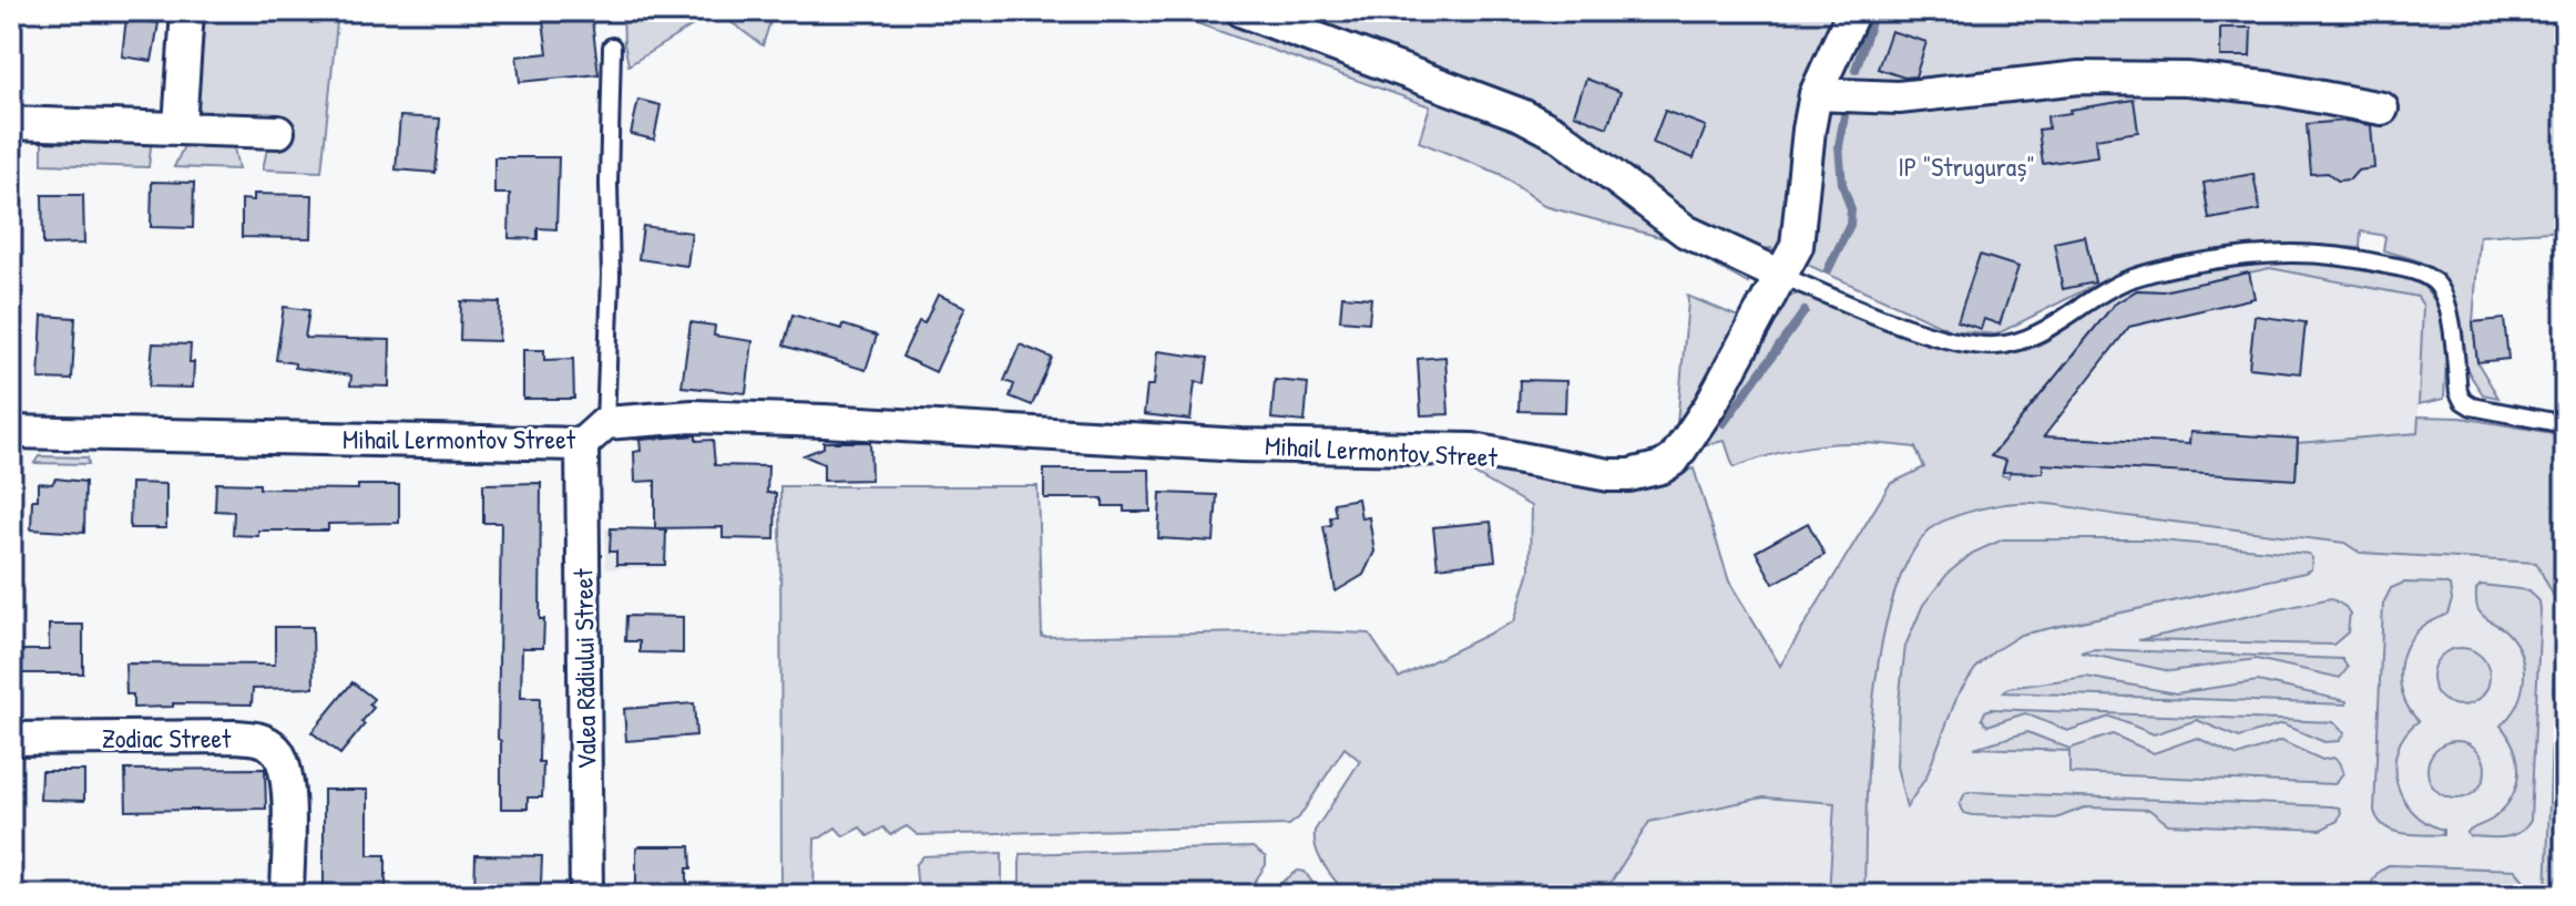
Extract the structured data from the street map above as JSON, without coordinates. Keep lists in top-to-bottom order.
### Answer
{
  "streets": {
    "street": ["Mihail Lermontov Street", "Valea Rădiului Street", "Zodiac Street"]
  },
  "crossings": [
    ["Mihail Lermontov Street", "Valea Rădiului Street"]
  ],
  "parks": ["IP \"Struguraș\""]
}
